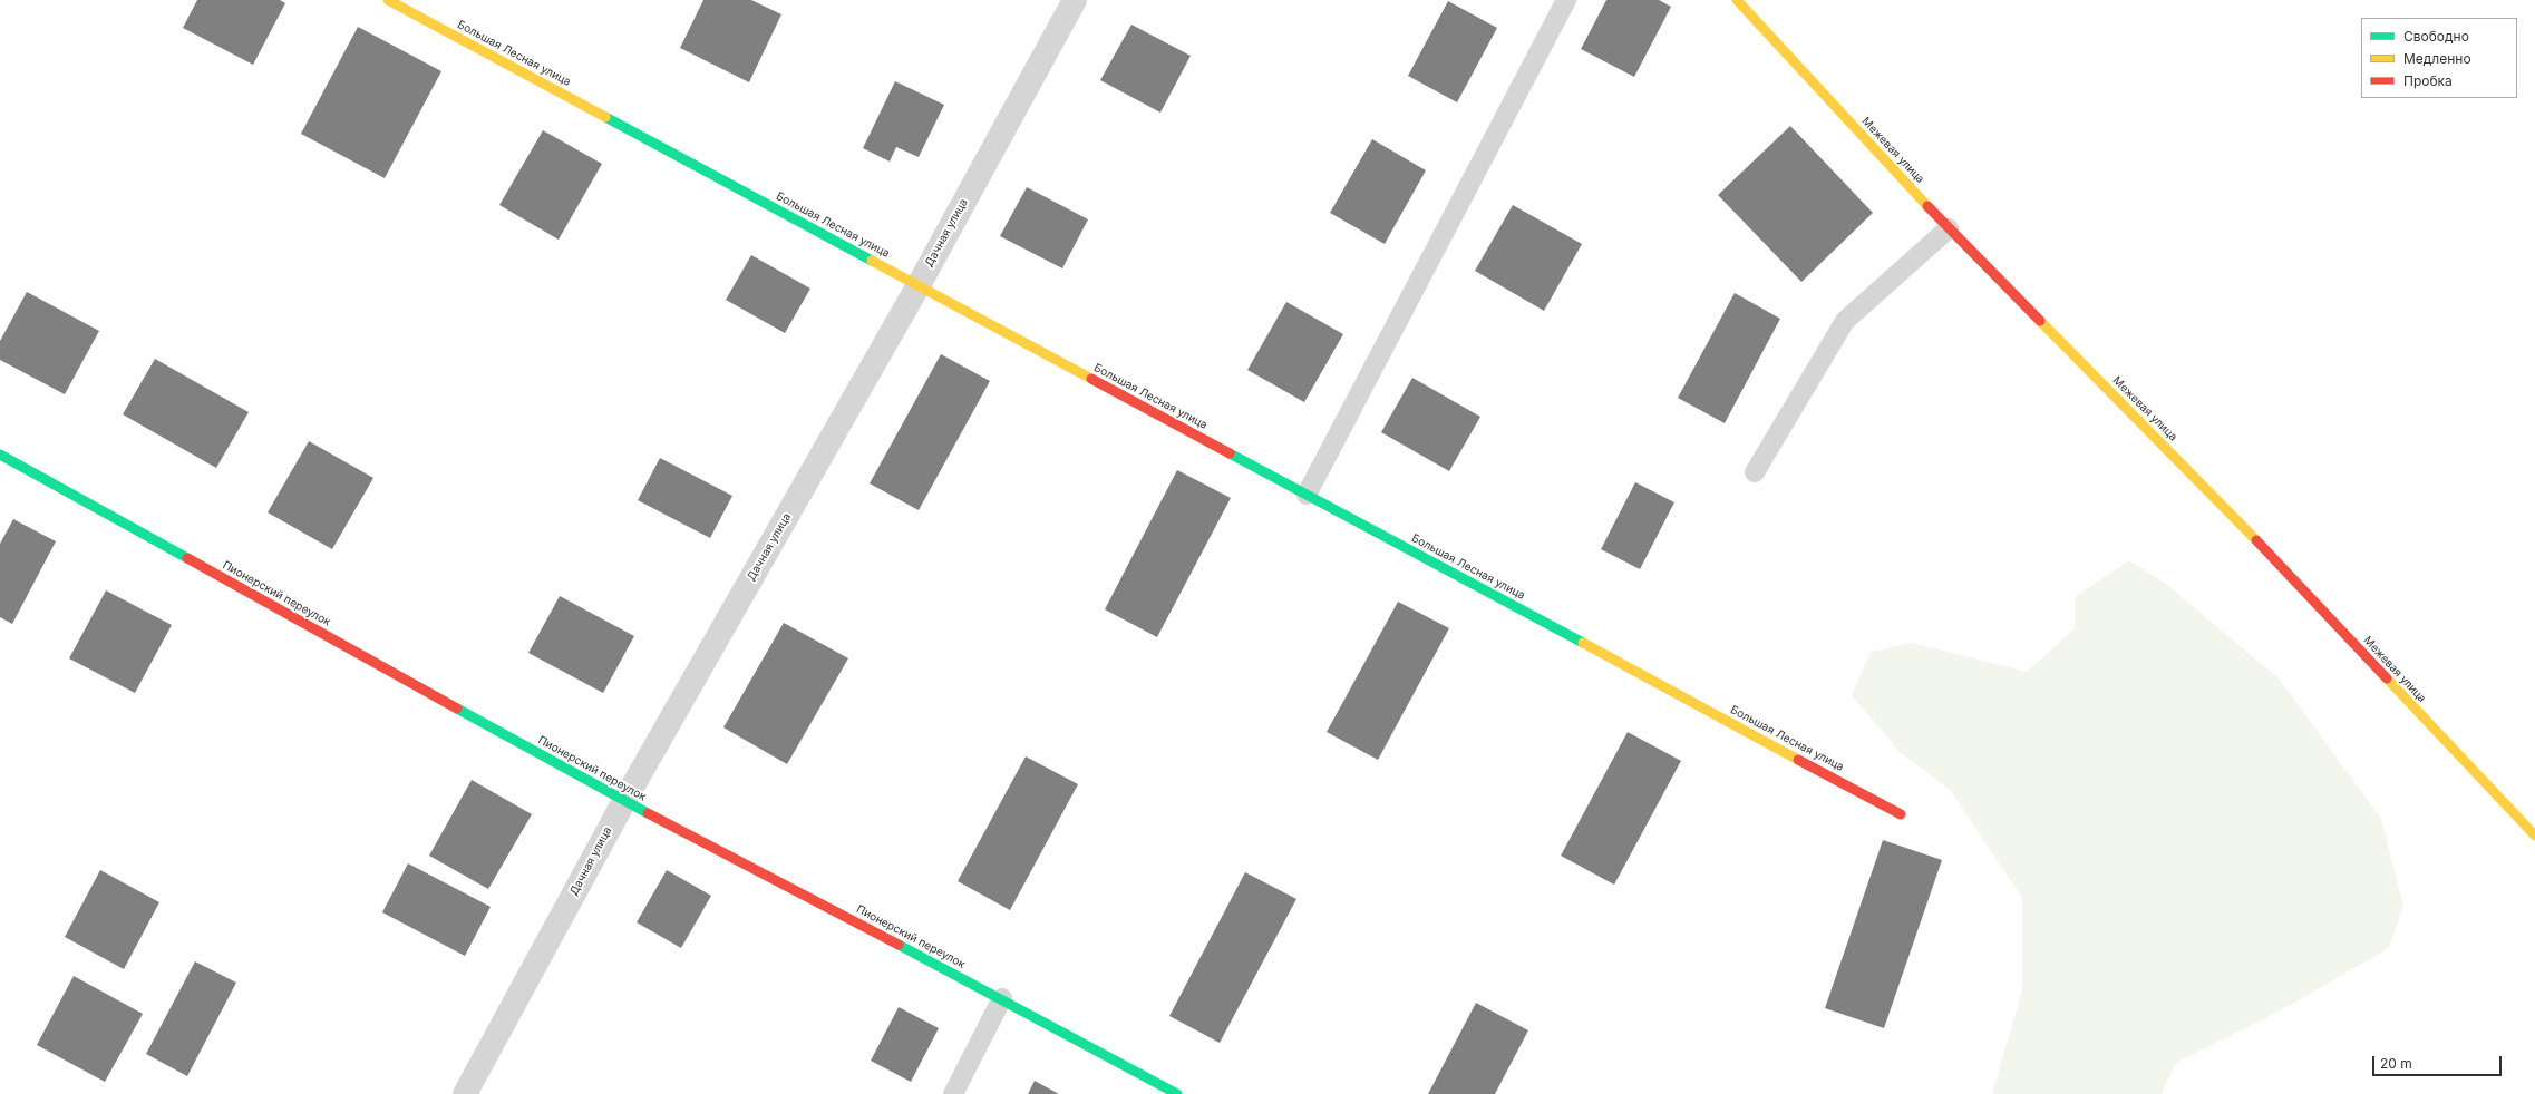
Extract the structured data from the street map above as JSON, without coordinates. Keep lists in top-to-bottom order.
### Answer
{
  "streets": {
    "street": [
      "Большая Лесная улица",
      "Межевая улица",
      "Дачная улица",
      "Пионерский переулок"
    ]
  },
  "crossings": [
    ["Большая Лесная улица", "Дачная улица"],
    ["Дачная улица", "Пионерский переулок"]
  ],
  "legend": ["Свободно", "Медленно", "Пробка"],
  "scale_bar": "20 m"
}
